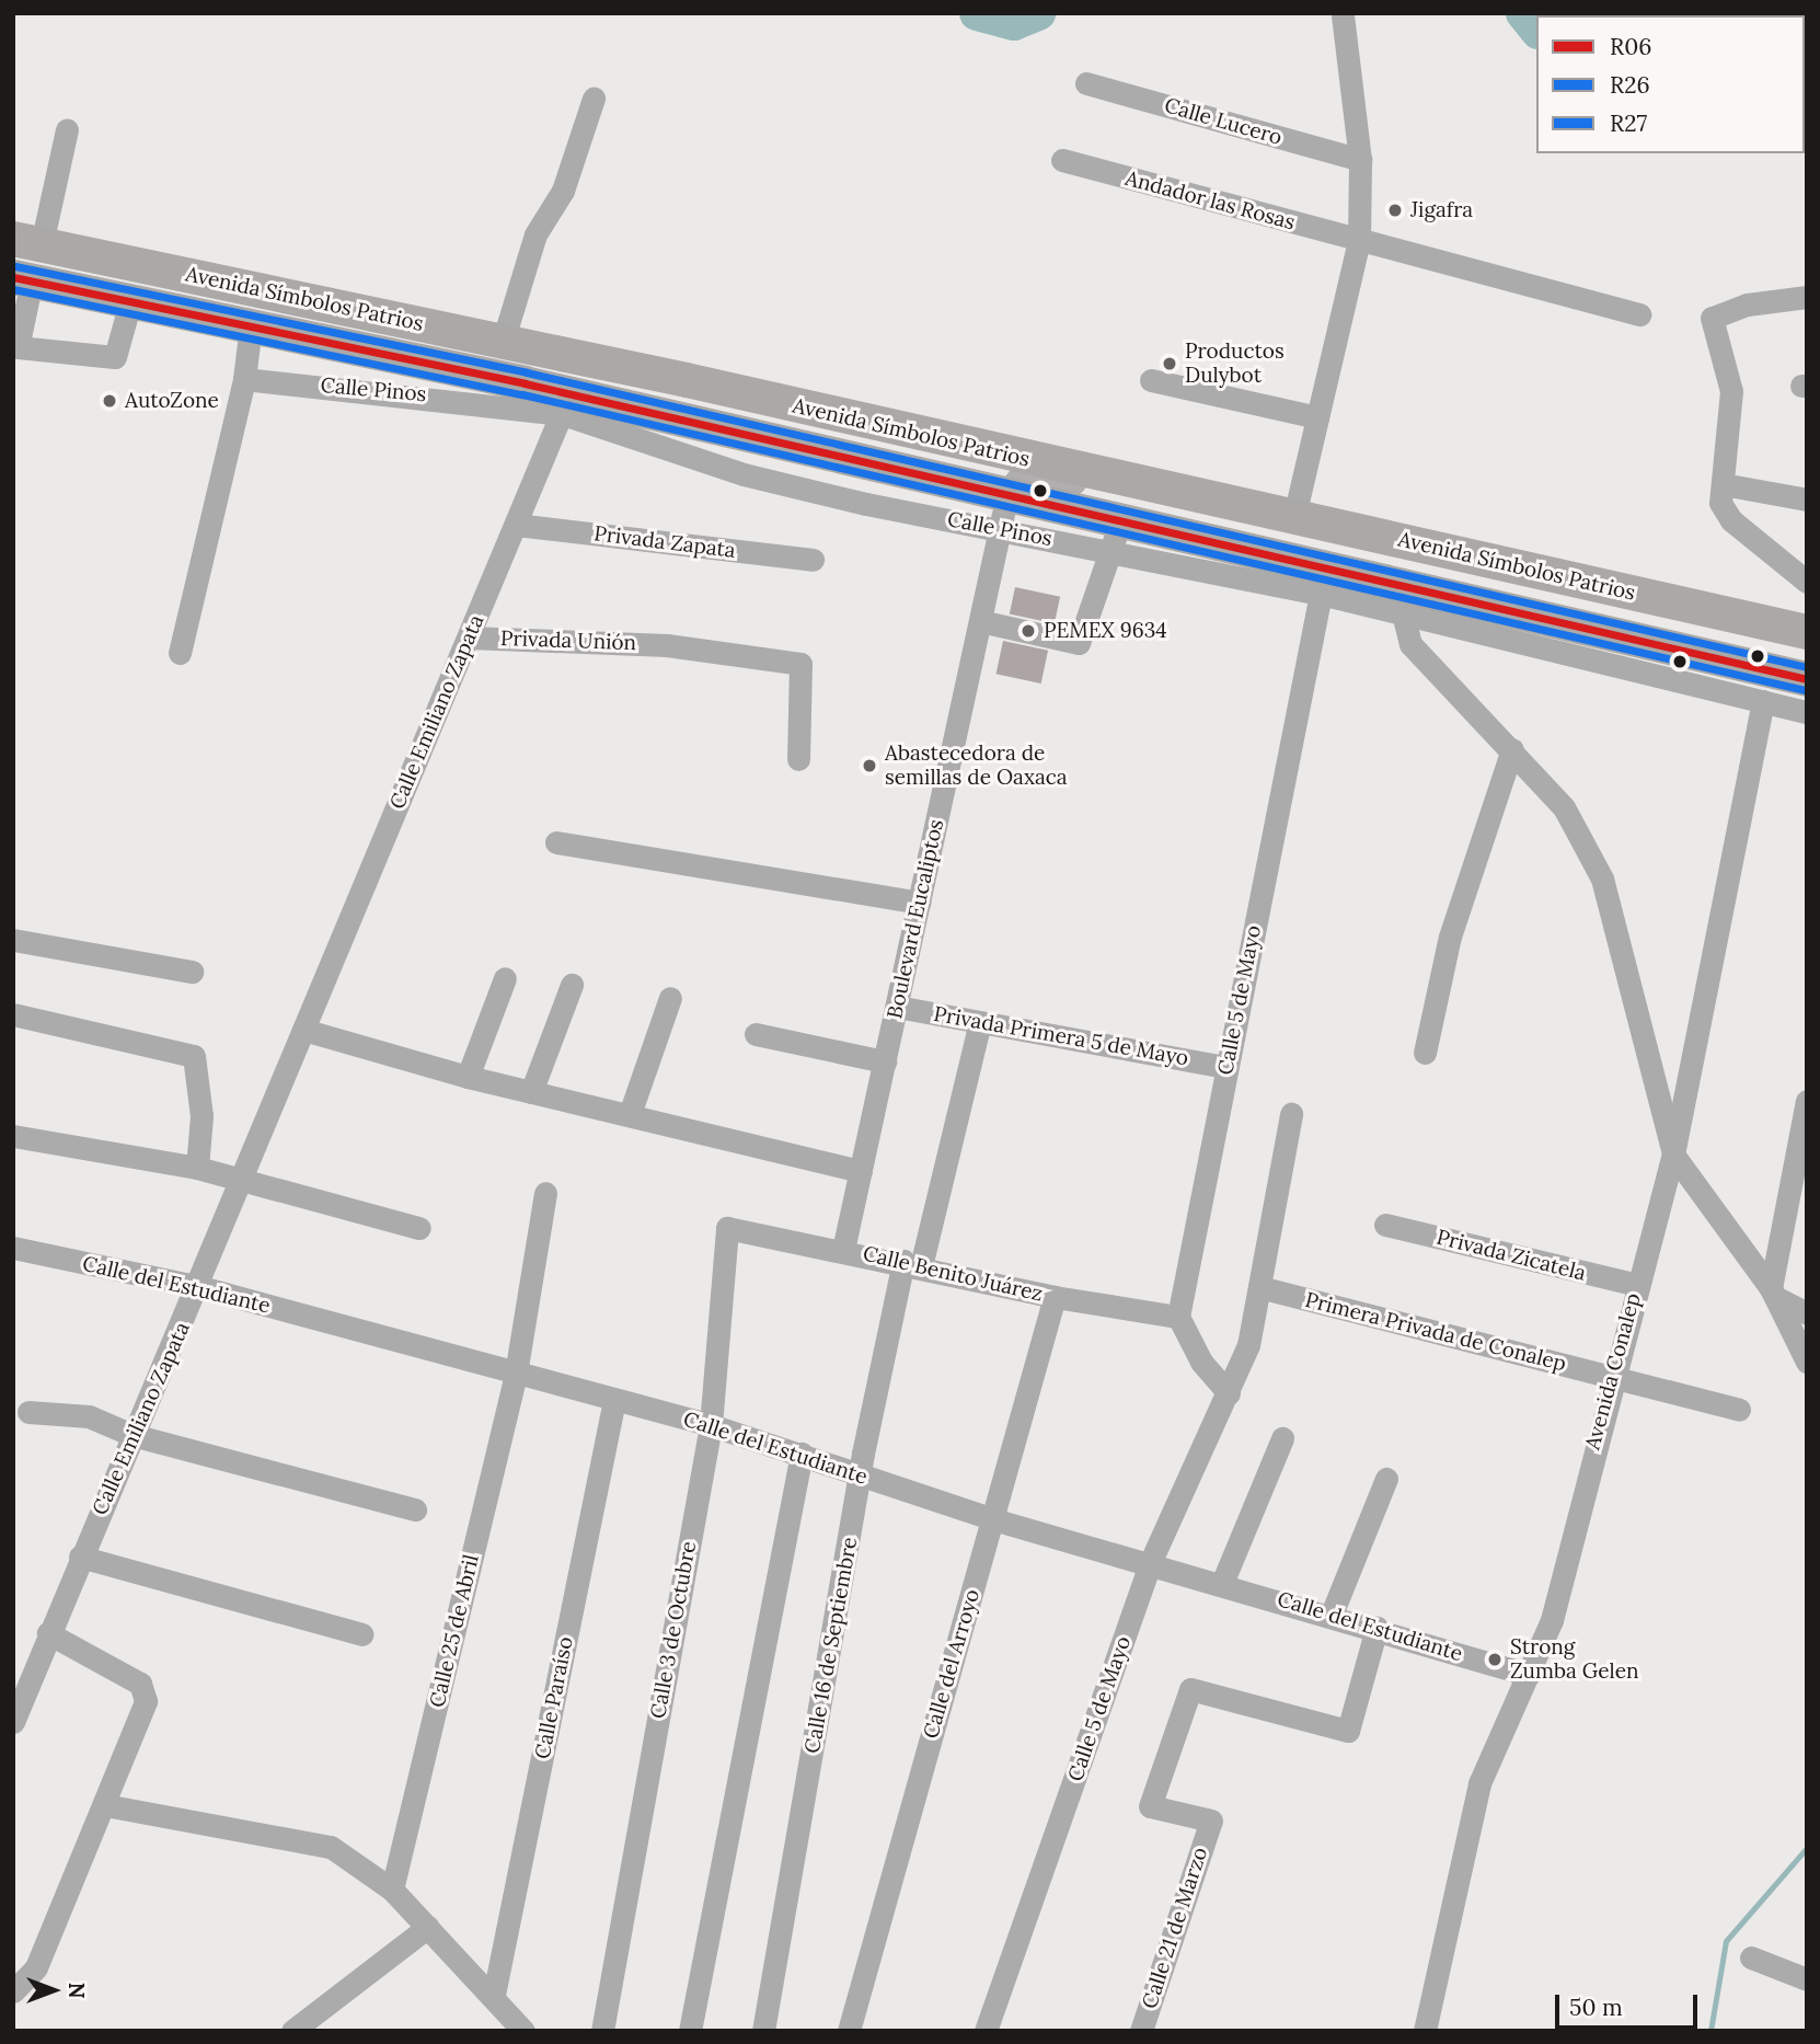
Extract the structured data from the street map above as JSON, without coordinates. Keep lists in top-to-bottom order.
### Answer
{
  "streets": {
    "highway": ["Avenida Símbolos Patrios"],
    "street": [
      "Calle Lucero",
      "Andador las Rosas",
      "Calle Pinos",
      "Privada Zapata",
      "Privada Unión",
      "Calle Emiliano Zapata",
      "Boulevard Eucaliptos",
      "Calle 5 de Mayo",
      "Privada Primera 5 de Mayo",
      "Privada Zicatela",
      "Calle Benito Juárez",
      "Calle del Estudiante",
      "Primera Privada de Conalep",
      "Avenida Conalep",
      "Calle 3 de Octubre",
      "Calle 25 de Abril",
      "Calle 16 de Septiembre",
      "Calle del Arroyo",
      "Calle Paraíso",
      "Calle 21 de Marzo"
    ]
  },
  "crossings": [
    ["Avenida Símbolos Patrios", "Calle Pinos"],
    ["Avenida Símbolos Patrios", "Calle Emiliano Zapata"],
    ["Avenida Símbolos Patrios", "Boulevard Eucaliptos"],
    ["Calle Pinos", "Calle Emiliano Zapata"],
    ["Privada Zapata", "Calle Emiliano Zapata"],
    ["Privada Unión", "Calle Emiliano Zapata"],
    ["Calle Emiliano Zapata", "Calle del Estudiante"],
    ["Boulevard Eucaliptos", "Privada Primera 5 de Mayo"],
    ["Boulevard Eucaliptos", "Calle Benito Juárez"],
    ["Calle 5 de Mayo", "Privada Primera 5 de Mayo"],
    ["Calle 5 de Mayo", "Calle Benito Juárez"],
    ["Calle 5 de Mayo", "Calle del Estudiante"],
    ["Calle 5 de Mayo", "Primera Privada de Conalep"],
    ["Privada Primera 5 de Mayo", "Calle 16 de Septiembre"],
    ["Privada Zicatela", "Avenida Conalep"],
    ["Calle Benito Juárez", "Calle 3 de Octubre"],
    ["Calle Benito Juárez", "Calle 16 de Septiembre"],
    ["Calle Benito Juárez", "Calle del Arroyo"],
    ["Calle del Estudiante", "Avenida Conalep"],
    ["Calle del Estudiante", "Calle 3 de Octubre"],
    ["Calle del Estudiante", "Calle 25 de Abril"],
    ["Calle del Estudiante", "Calle 16 de Septiembre"],
    ["Calle del Estudiante", "Calle del Arroyo"],
    ["Calle del Estudiante", "Calle Paraíso"],
    ["Calle del Estudiante", "Calle 21 de Marzo"],
    ["Primera Privada de Conalep", "Avenida Conalep"]
  ],
  "places": [
    "Jigafra",
    "Productos Dulybot",
    "AutoZone",
    "PEMEX 9634",
    "Abastecedora de semillas de Oaxaca",
    "Strong Zumba Gelen"
  ],
  "lines": ["transit line R27", "transit line R06", "transit line R26"],
  "legend": ["R06", "R26", "R27"],
  "scale_bar": "50 m",
  "north": "right"
}
